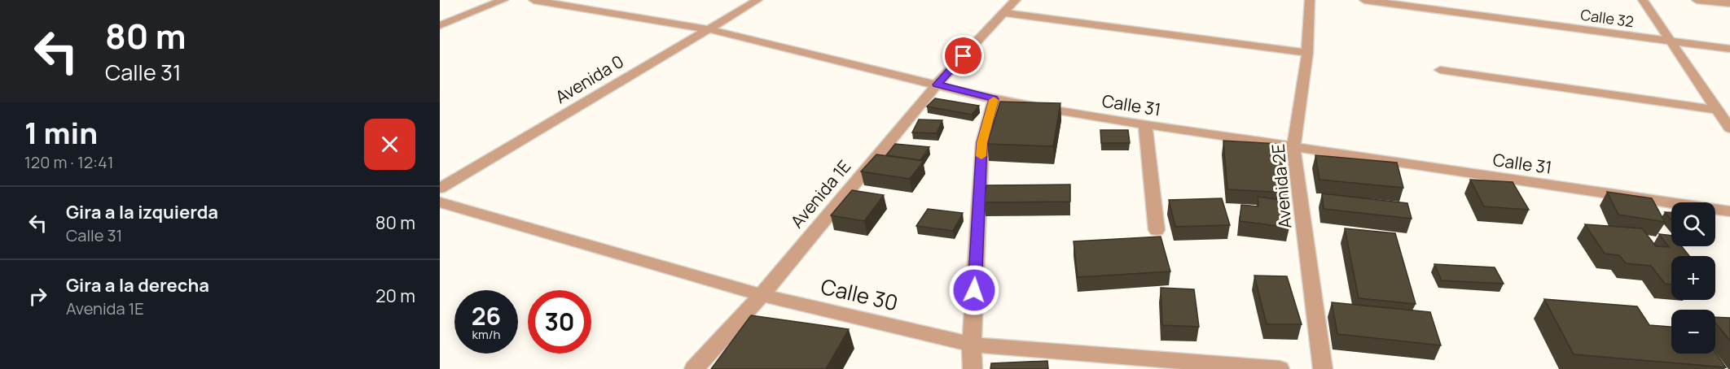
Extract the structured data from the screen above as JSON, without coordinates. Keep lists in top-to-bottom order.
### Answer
{
  "streets": {
    "street": [
      "Calle 32",
      "Avenida 0",
      "Calle 31",
      "Avenida 2E",
      "Avenida 1E",
      "Calle 30"
    ]
  },
  "crossings": [
    ["Avenida 0", "Calle 31"],
    ["Calle 31", "Avenida 2E"],
    ["Calle 31", "Avenida 1E"],
    ["Avenida 1E", "Calle 30"]
  ],
  "page": {
    "turn": ["80 m", "Calle 31"],
    "heading": ["1 min", "120 m · 12:41"],
    "list": [
      {
        "name": "Gira a la izquierda",
        "note": "Calle 31",
        "value": "80 m"
      },
      {
        "name": "Gira a la derecha",
        "note": "Avenida 1E",
        "value": "20 m"
      }
    ],
    "map_buttons": ["+", "−"],
    "speed": "26 km/h",
    "limit": "30"
  }
}
